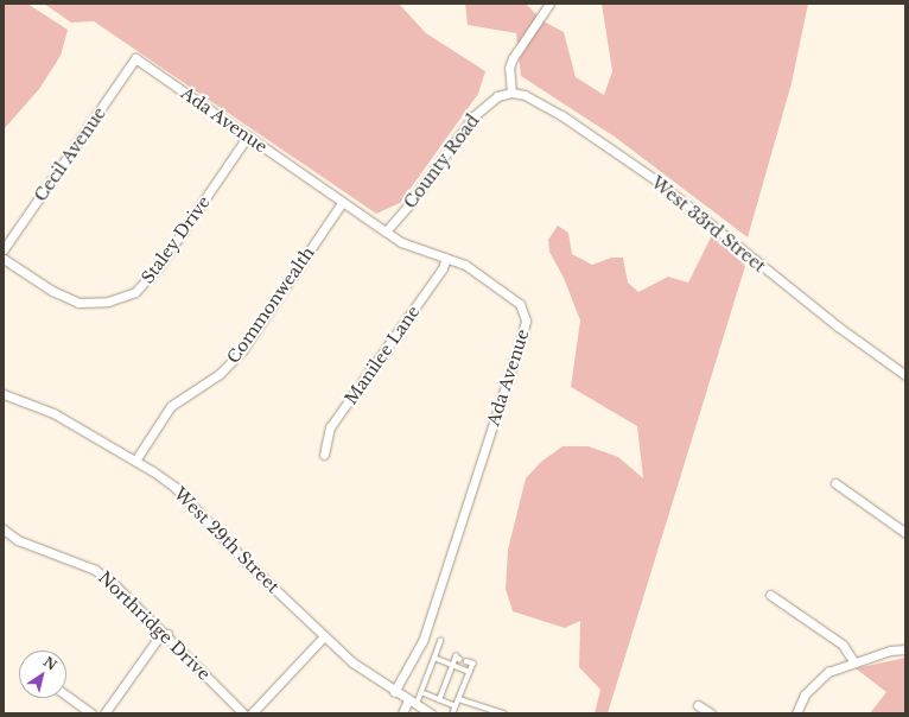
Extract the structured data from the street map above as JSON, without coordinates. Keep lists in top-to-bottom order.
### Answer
{
  "streets": {
    "street": [
      "Ada Avenue",
      "Cecil Avenue",
      "County Road",
      "West 33rd Street",
      "Staley Drive",
      "Commonwealth",
      "Manilee Lane",
      "West 29th Street",
      "Northridge Drive"
    ]
  },
  "crossings": [
    ["Ada Avenue", "Cecil Avenue"],
    ["Ada Avenue", "County Road"],
    ["Ada Avenue", "Staley Drive"],
    ["Ada Avenue", "Commonwealth"],
    ["Ada Avenue", "Manilee Lane"],
    ["Ada Avenue", "West 29th Street"],
    ["County Road", "West 33rd Street"],
    ["Commonwealth", "West 29th Street"]
  ],
  "north": "top right"
}
